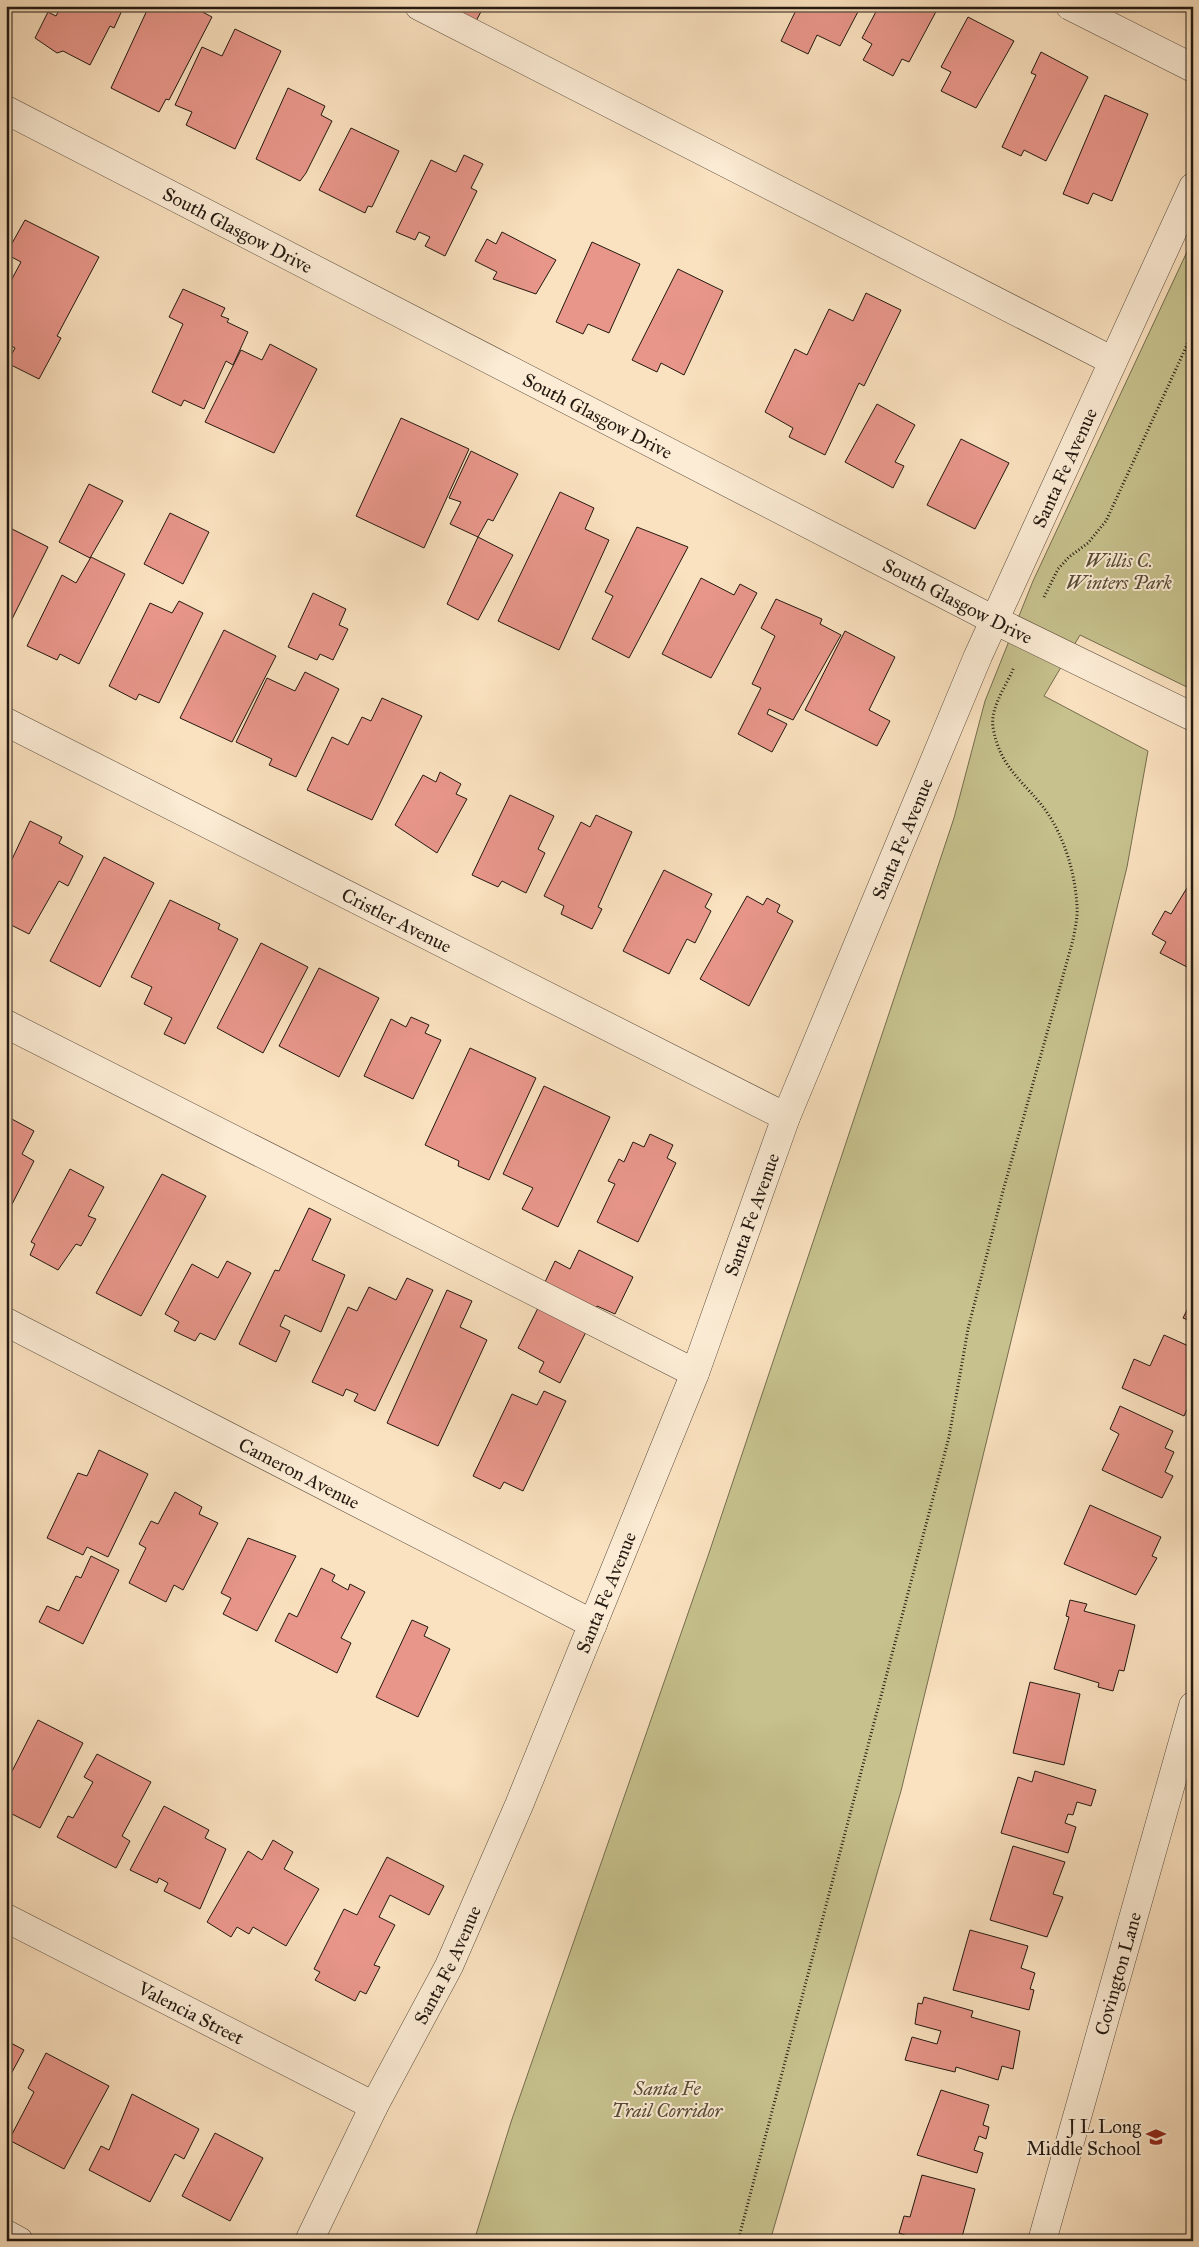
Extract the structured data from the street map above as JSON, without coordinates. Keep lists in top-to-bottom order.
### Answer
{
  "streets": {
    "street": [
      "South Glasgow Drive",
      "Santa Fe Avenue",
      "Cristler Avenue",
      "Cameron Avenue",
      "Covington Lane",
      "Valencia Street"
    ]
  },
  "crossings": [
    ["South Glasgow Drive", "Santa Fe Avenue"],
    ["Santa Fe Avenue", "Cristler Avenue"],
    ["Santa Fe Avenue", "Cameron Avenue"],
    ["Santa Fe Avenue", "Valencia Street"]
  ],
  "parks": ["Willis C. Winters Park", "Santa Fe Trail Corridor"],
  "places": {
    "school or university": ["J L Long Middle School"]
  }
}
